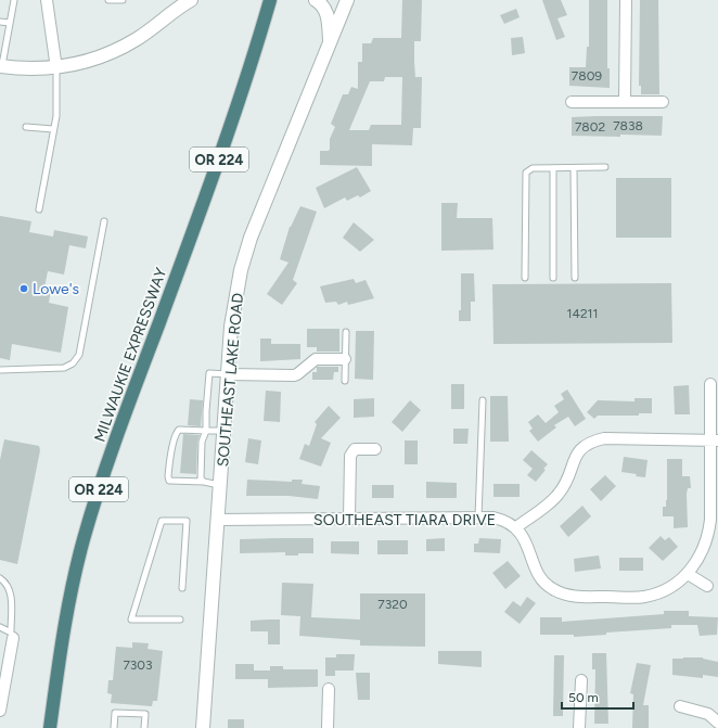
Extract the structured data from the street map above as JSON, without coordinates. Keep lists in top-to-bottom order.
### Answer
{
  "streets": {
    "highway": ["OR 224", "MILWAUKIE EXPRESSWAY"],
    "street": ["SOUTHEAST LAKE ROAD", "SOUTHEAST TIARA DRIVE"]
  },
  "crossings": [
    ["SOUTHEAST LAKE ROAD", "SOUTHEAST TIARA DRIVE"]
  ],
  "places": ["Lowe's"],
  "house_numbers": [
    "7809",
    "7838",
    "7802",
    "14211",
    "7320",
    "7303"
  ],
  "scale_bar": "50 m"
}
